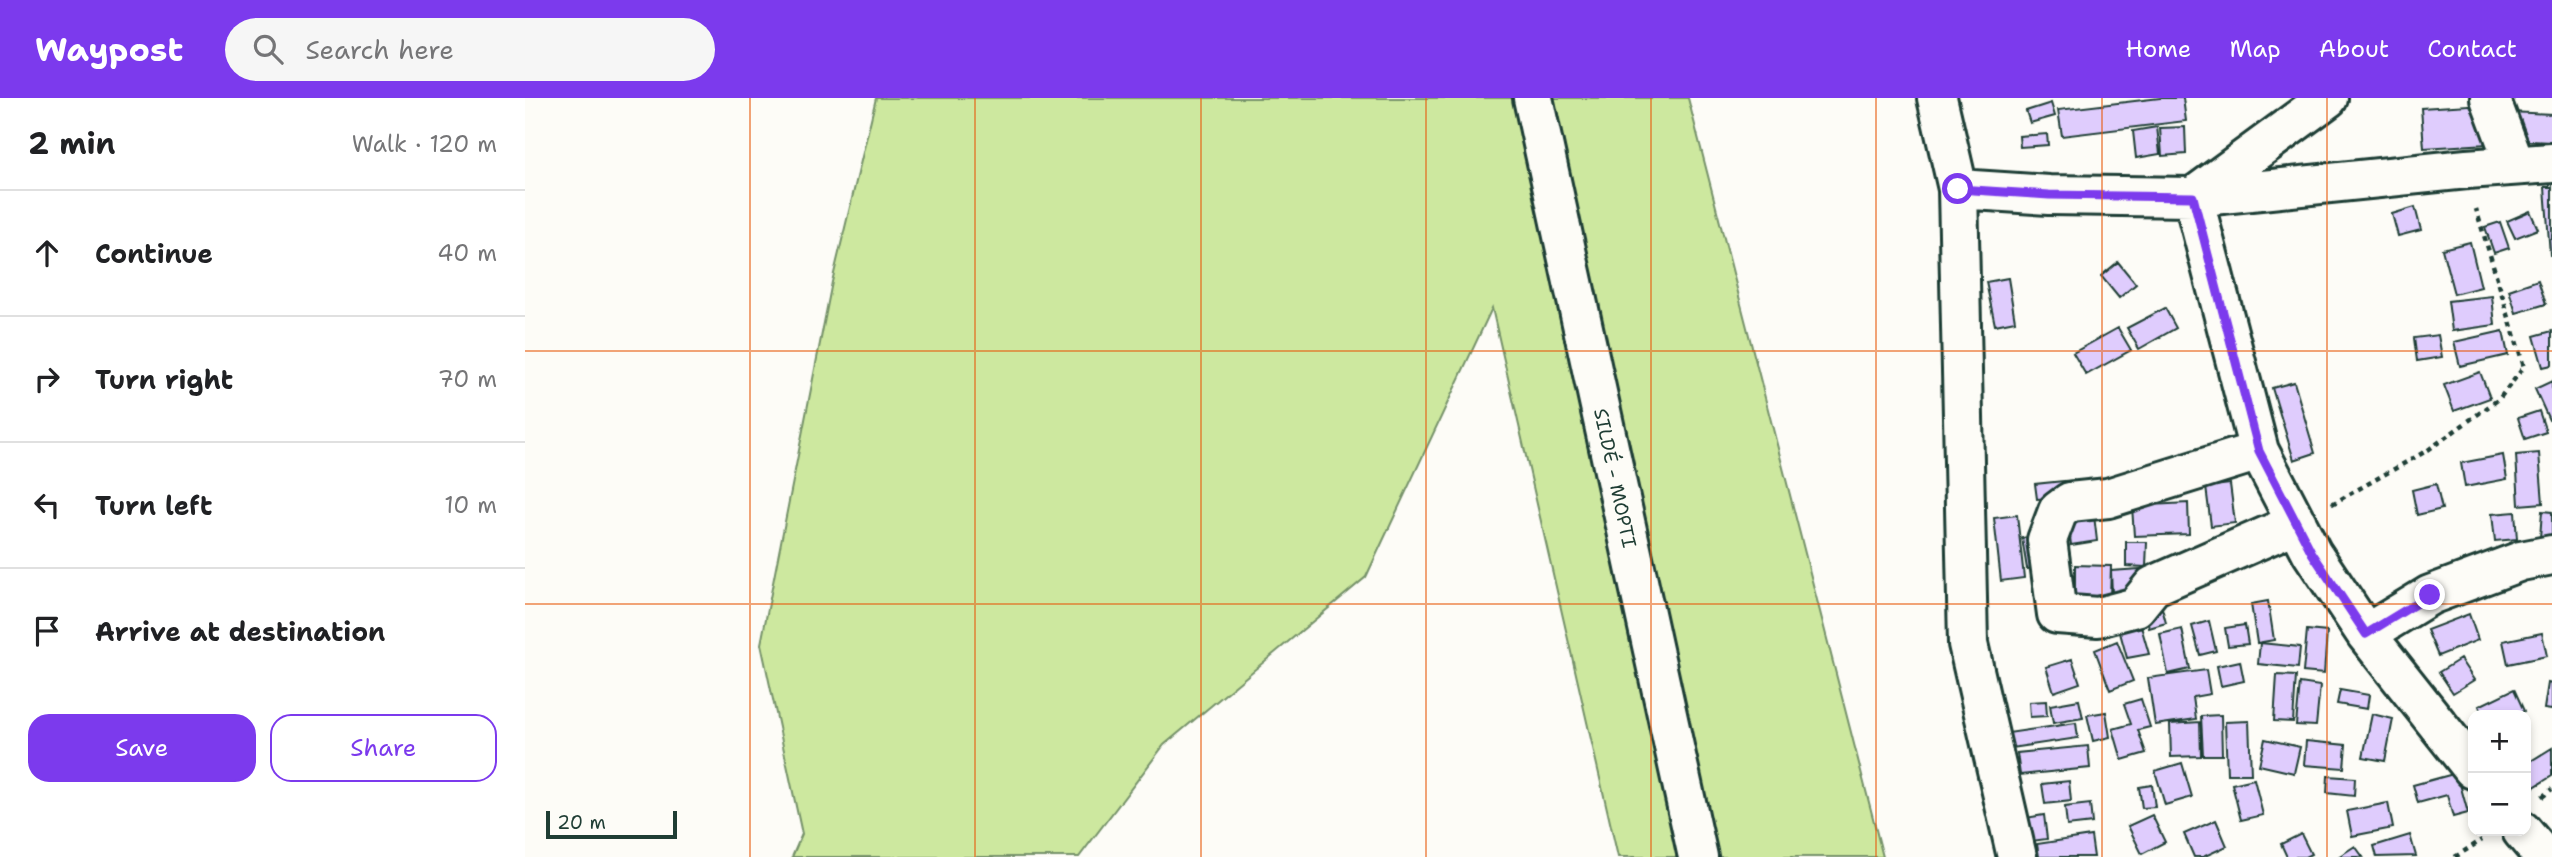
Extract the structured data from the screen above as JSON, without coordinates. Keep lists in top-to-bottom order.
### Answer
{
  "streets": {
    "street": ["SILDÉ - MOPTI"]
  },
  "scale_bar": "20 m",
  "page": {
    "header": "Waypost",
    "search": "Search here",
    "nav": [
      "Home",
      "Map",
      "About",
      "Contact"
    ],
    "heading": ["2 min", "Walk · 120 m"],
    "list": [
      ["Continue", "40 m"],
      ["Turn right", "70 m"],
      ["Turn left", "10 m"],
      "Arrive at destination"
    ],
    "buttons": ["Save", "Share"],
    "map_buttons": ["+", "−"],
    "scale": "20 m"
  }
}
